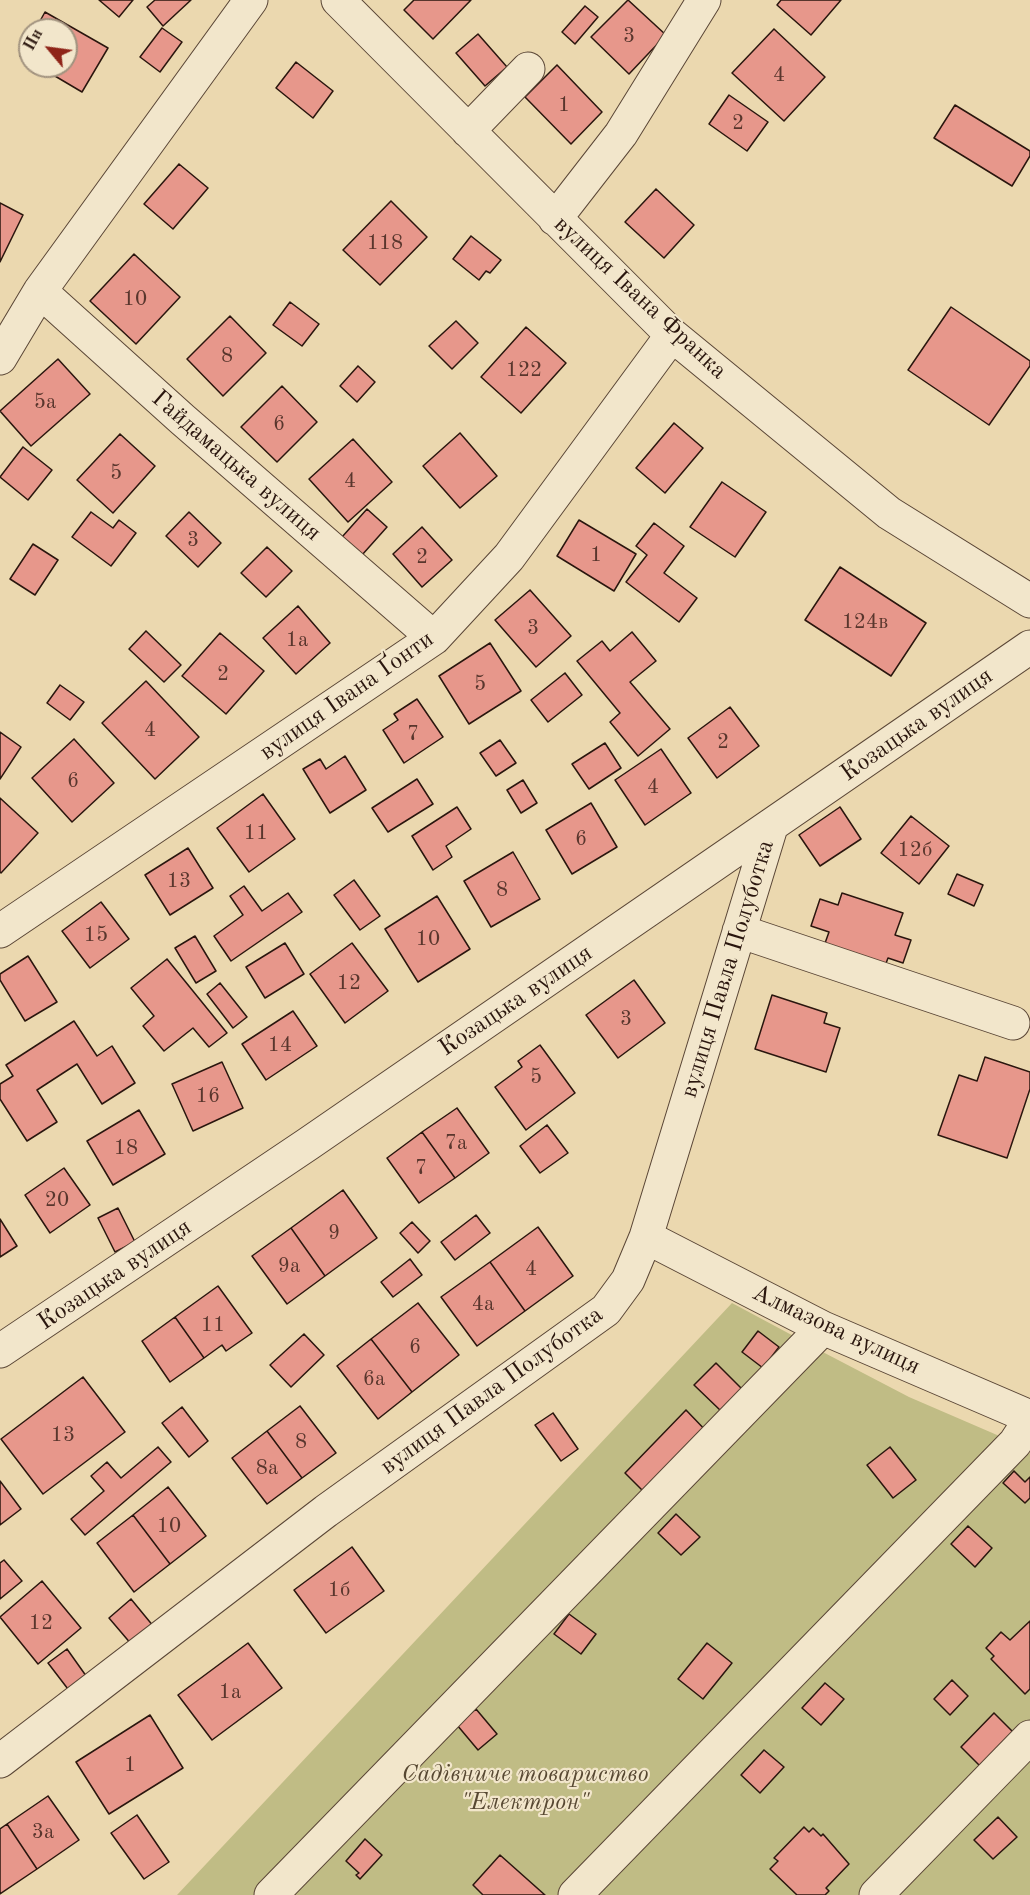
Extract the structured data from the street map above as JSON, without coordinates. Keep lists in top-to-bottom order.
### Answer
{
  "streets": {
    "street": [
      "вулиця Івана Франка",
      "Гайдамацька вулиця",
      "вулиця Івана Ґонти",
      "Козацька вулиця",
      "вулиця Павла Полуботка",
      "Алмазова вулиця"
    ]
  },
  "crossings": [
    ["вулиця Івана Франка", "вулиця Івана Ґонти"],
    ["Гайдамацька вулиця", "вулиця Івана Ґонти"],
    ["Козацька вулиця", "вулиця Павла Полуботка"],
    ["вулиця Павла Полуботка", "Алмазова вулиця"]
  ],
  "parks": ["Садівниче товариство \"Електрон\""],
  "house_numbers": [
    "3",
    "4",
    "1",
    "2",
    "118",
    "10",
    "8",
    "122",
    "5а",
    "6",
    "5",
    "4",
    "3",
    "1",
    "2",
    "124в",
    "3",
    "1а",
    "2",
    "5",
    "4",
    "7",
    "2",
    "6",
    "4",
    "11",
    "6",
    "12б",
    "13",
    "8",
    "15",
    "10",
    "12",
    "3",
    "14",
    "5",
    "16",
    "7а",
    "18",
    "7",
    "20",
    "9",
    "9а",
    "4",
    "4а",
    "11",
    "6",
    "6а",
    "13",
    "8",
    "8а",
    "10",
    "1б",
    "12",
    "1а",
    "1",
    "3а"
  ],
  "north": "top left"
}
